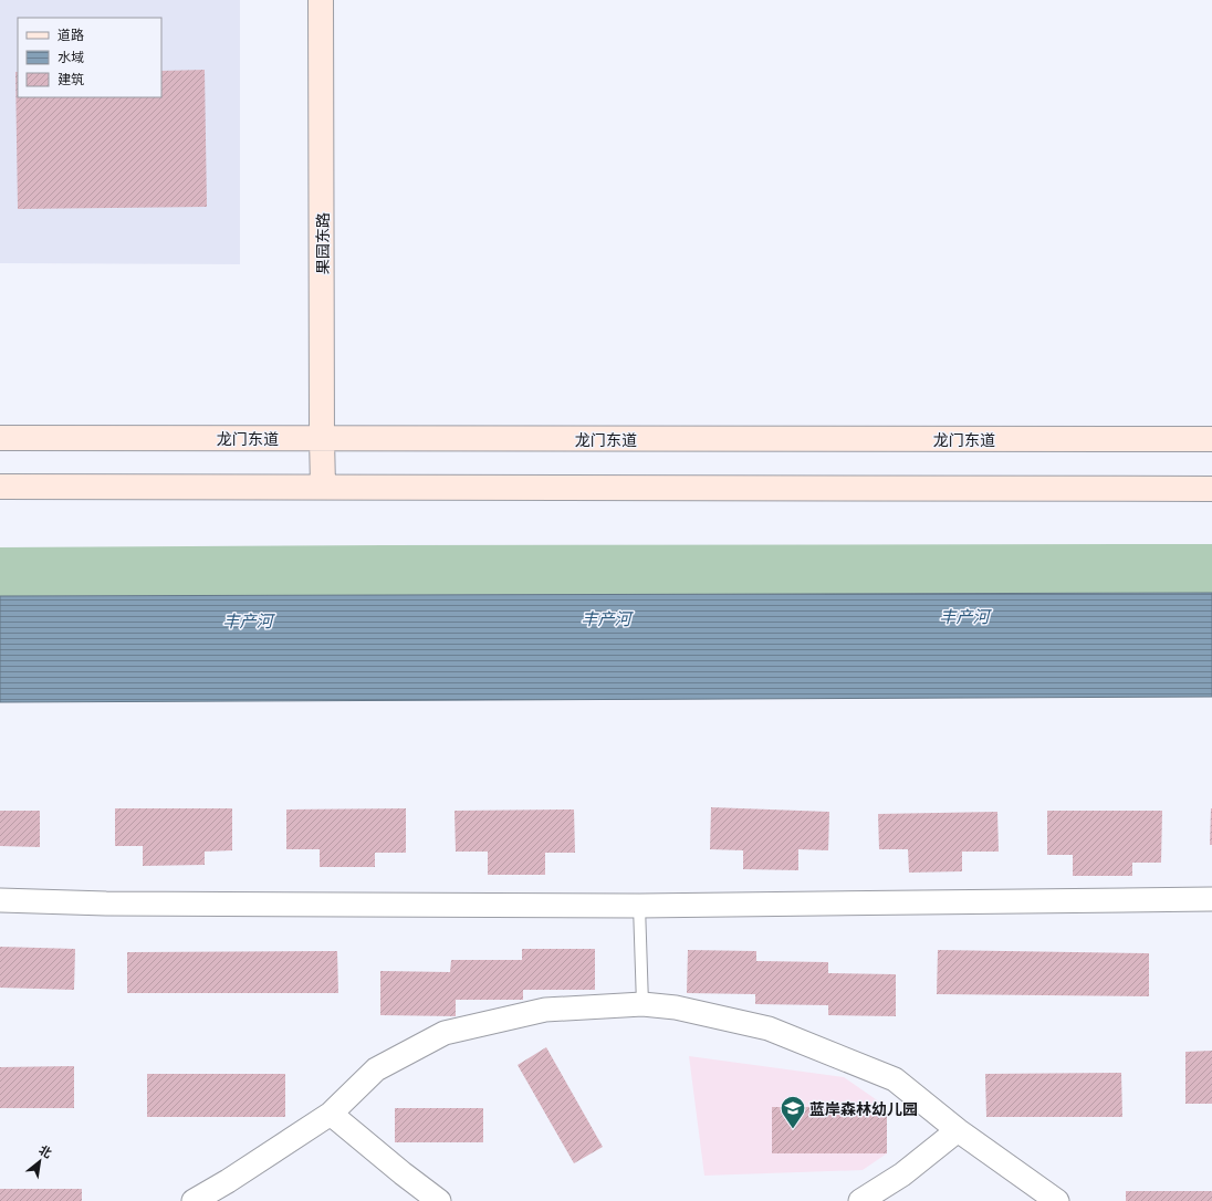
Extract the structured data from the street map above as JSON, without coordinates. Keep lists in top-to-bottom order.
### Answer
{
  "streets": {
    "main road": ["果园东路", "龙门东道"]
  },
  "crossings": [
    ["果园东路", "龙门东道"]
  ],
  "water": ["丰产河"],
  "places": {
    "school or university": ["蓝岸森林幼儿园"]
  },
  "legend": ["道路", "水域", "建筑"],
  "north": "top right"
}
